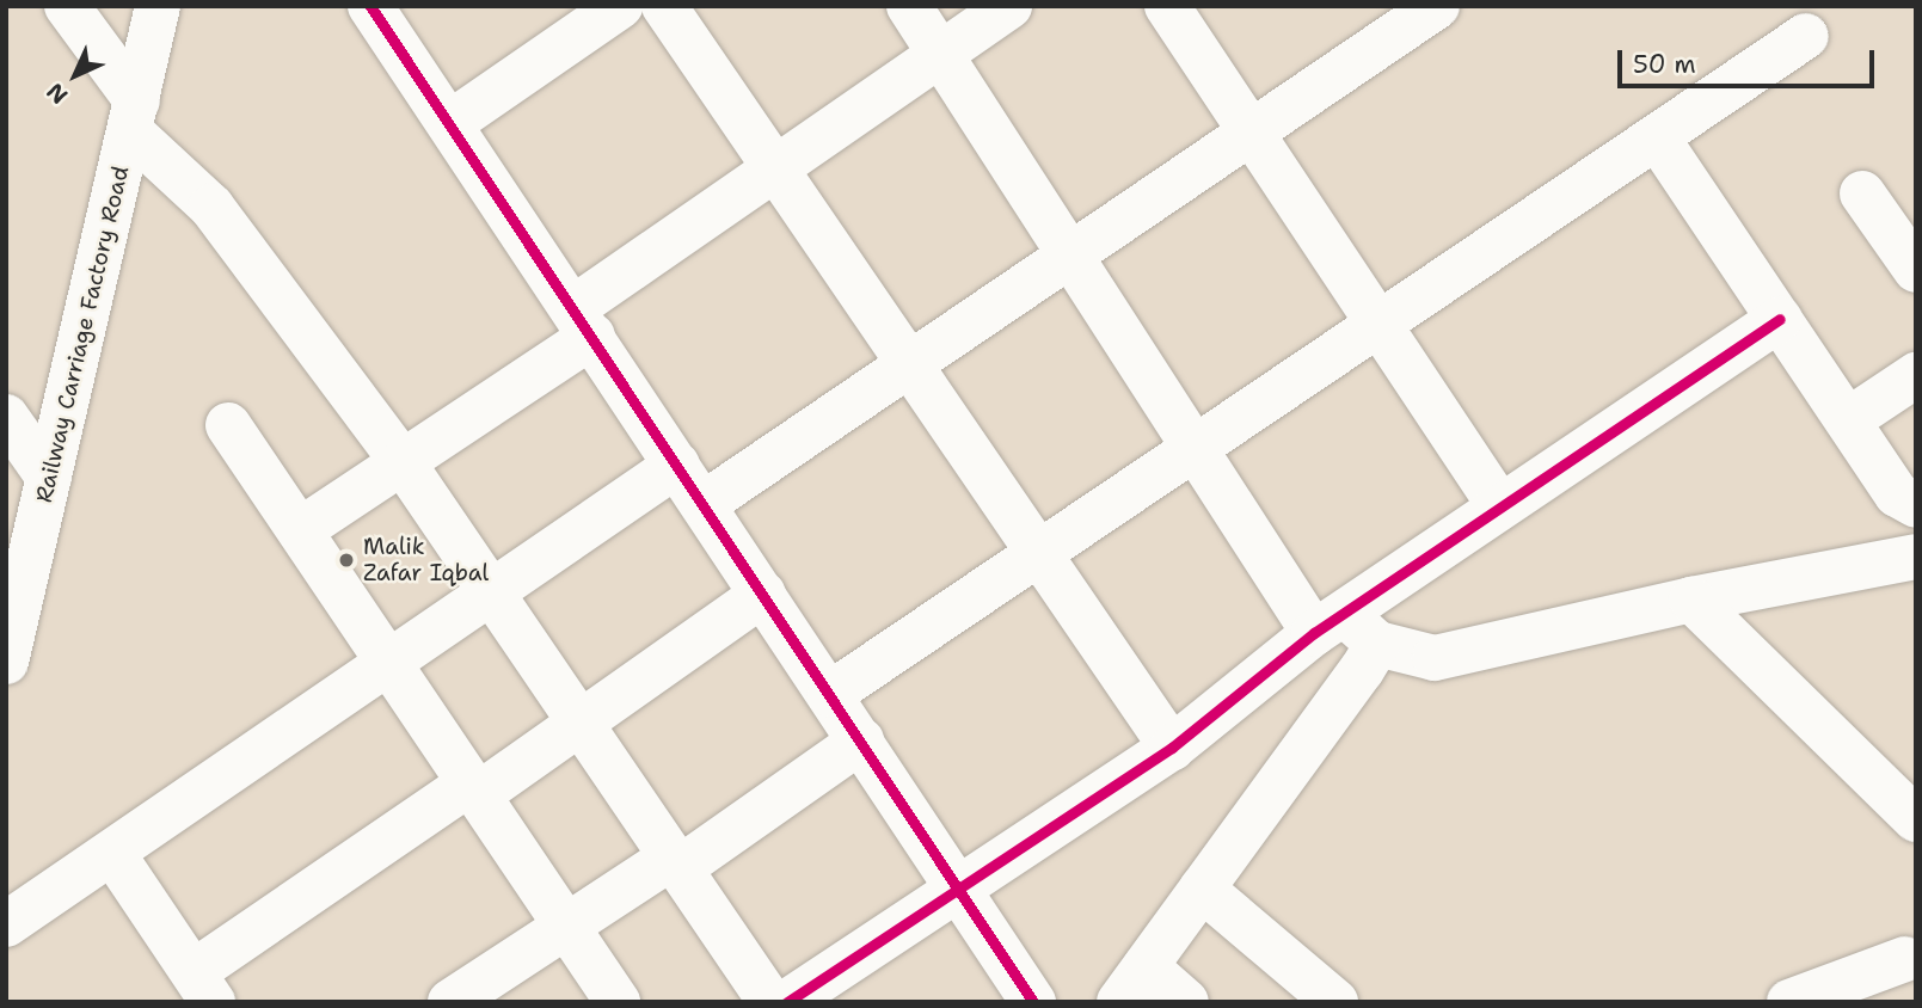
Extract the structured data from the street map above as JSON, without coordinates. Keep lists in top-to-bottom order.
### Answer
{
  "streets": {
    "street": ["Railway Carriage Factory Road"]
  },
  "places": ["Malik Zafar Iqbal"],
  "scale_bar": "50 m",
  "north": "bottom left"
}
